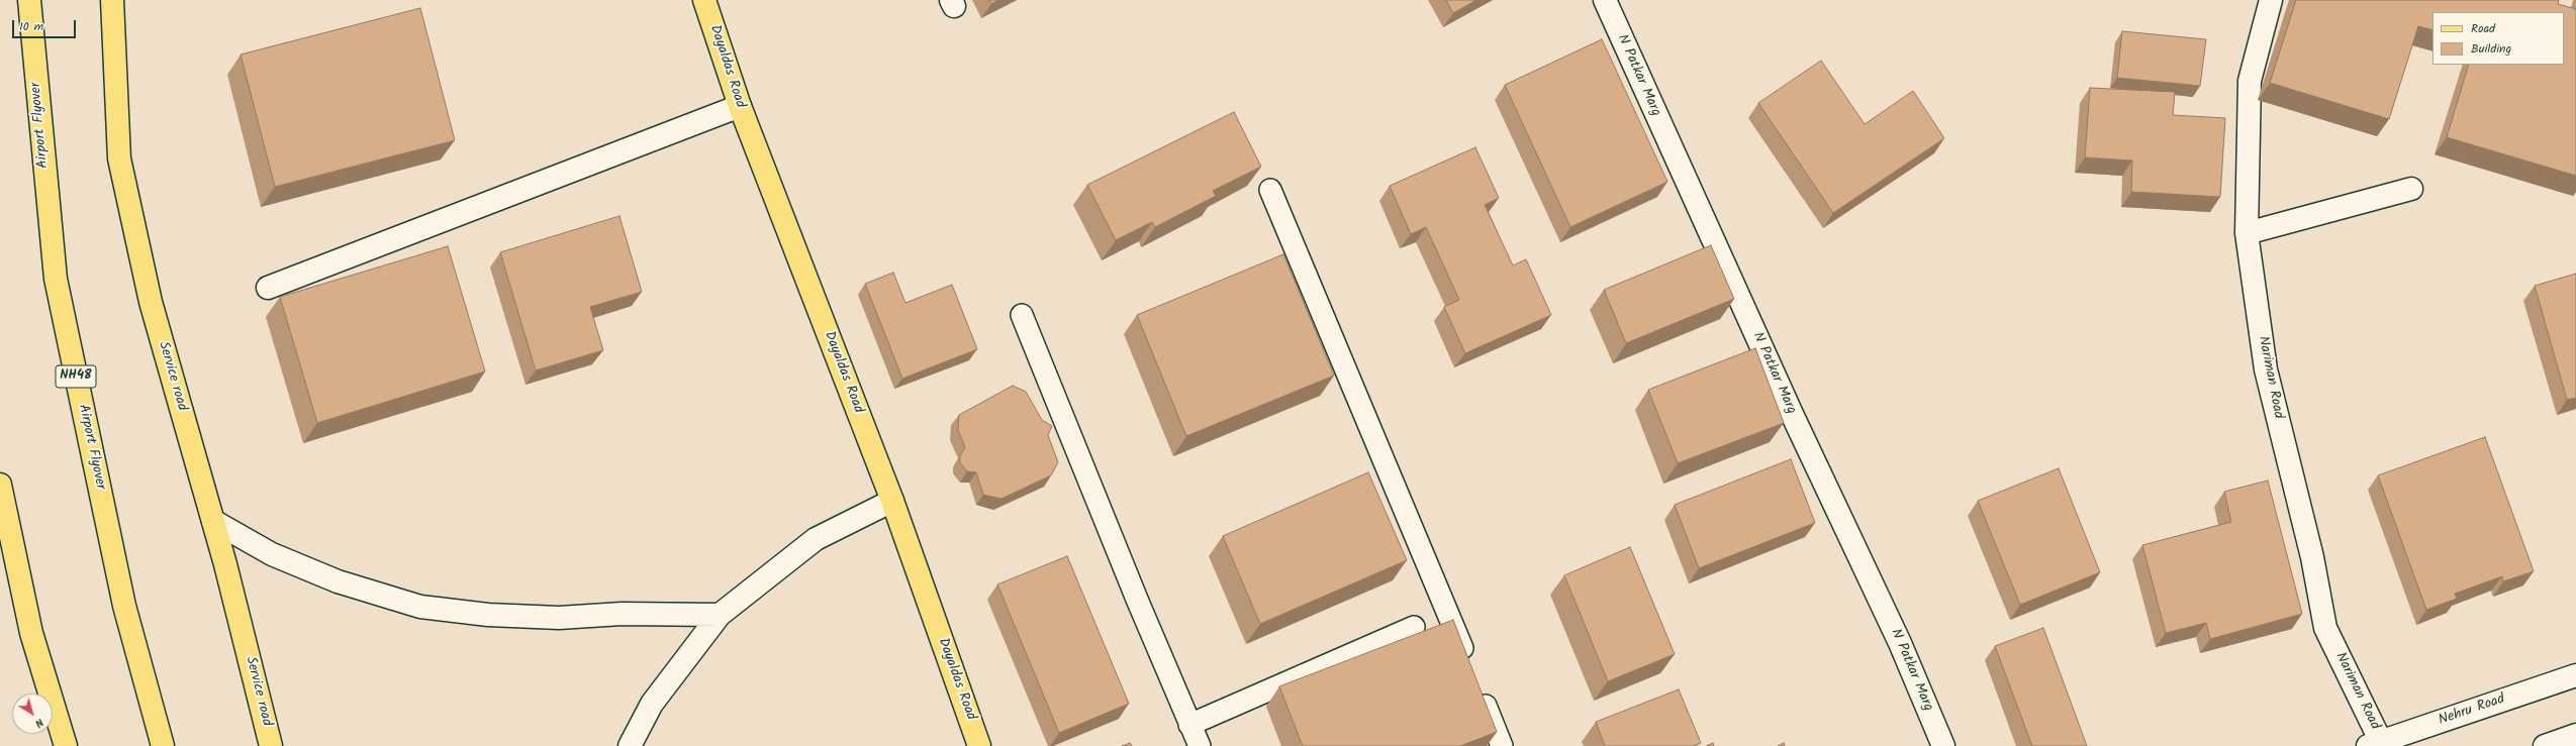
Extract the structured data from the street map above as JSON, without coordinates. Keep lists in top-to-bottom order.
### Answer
{
  "streets": {
    "main road": [
      "Dayaldas Road",
      "Airport Flyover",
      "NH48",
      "Service road"
    ],
    "street": ["N Patkar Marg", "Nariman Road", "Nehru Road"]
  },
  "crossings": [
    ["Nariman Road", "Nehru Road"]
  ],
  "legend": ["Road", "Building"],
  "scale_bar": "10 m",
  "north": "bottom right"
}
